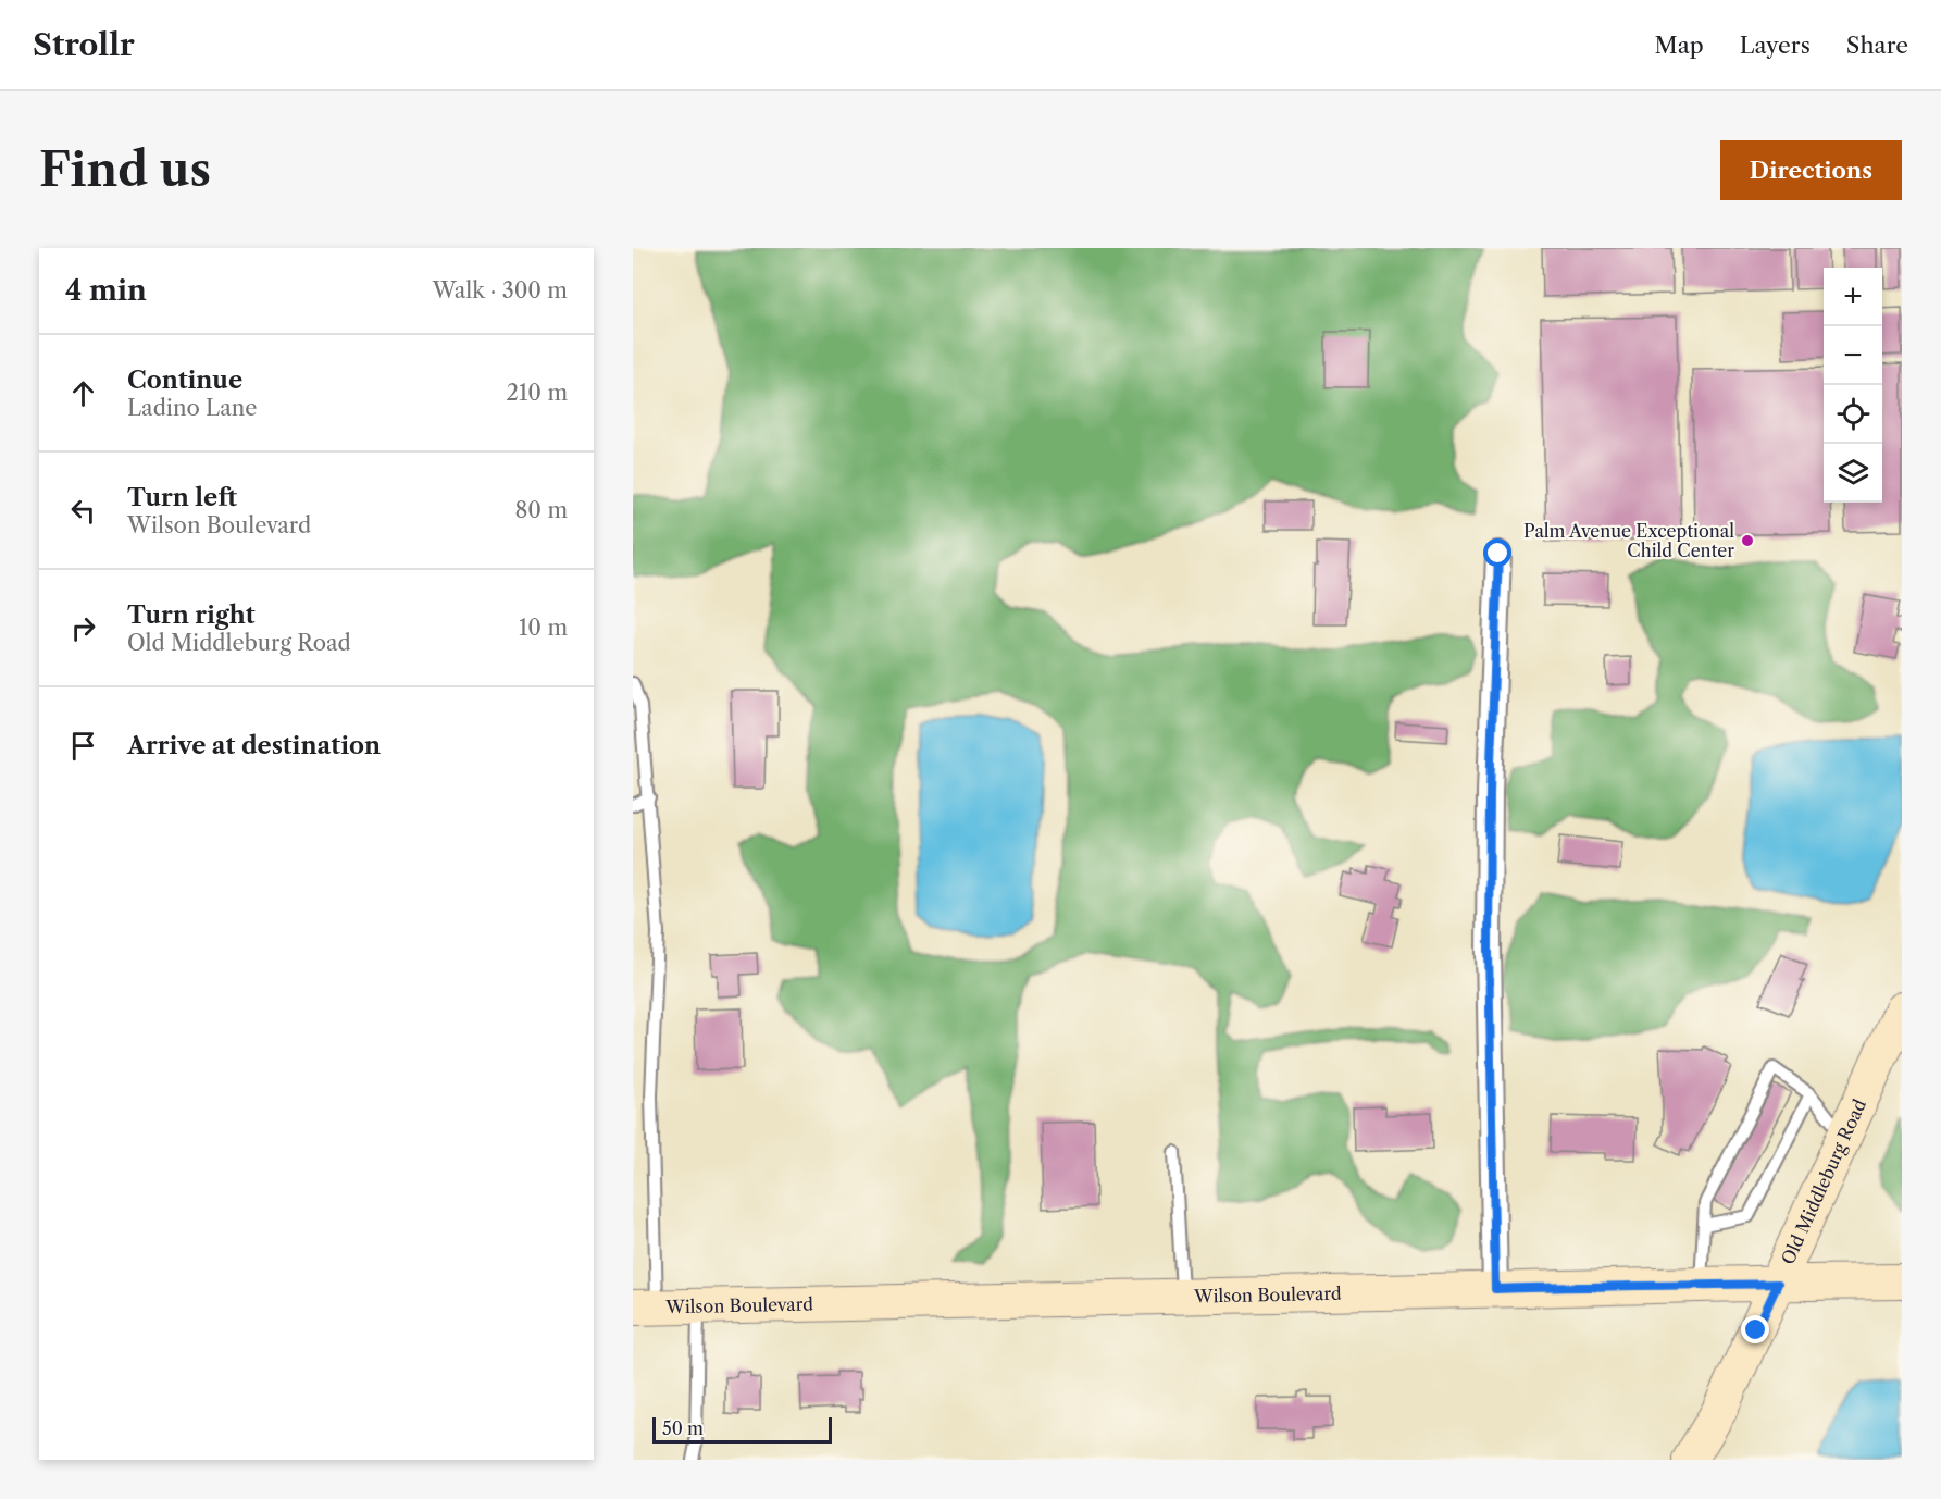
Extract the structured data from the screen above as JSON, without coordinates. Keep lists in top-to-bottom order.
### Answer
{
  "streets": {
    "main road": ["Old Middleburg Road", "Wilson Boulevard"]
  },
  "crossings": [
    ["Old Middleburg Road", "Wilson Boulevard"]
  ],
  "places": ["Palm Avenue Exceptional Child Center"],
  "scale_bar": "50 m",
  "page": {
    "header": "Strollr",
    "nav": ["Map", "Layers", "Share"],
    "buttons": "Directions",
    "title": "Find us",
    "heading": ["4 min", "Walk · 300 m"],
    "map_buttons": ["+", "−"],
    "list": [
      ["Continue", "Ladino Lane", "210 m"],
      ["Turn left", "Wilson Boulevard", "80 m"],
      ["Turn right", "Old Middleburg Road", "10 m"],
      "Arrive at destination"
    ],
    "scale": "50 m"
  }
}
